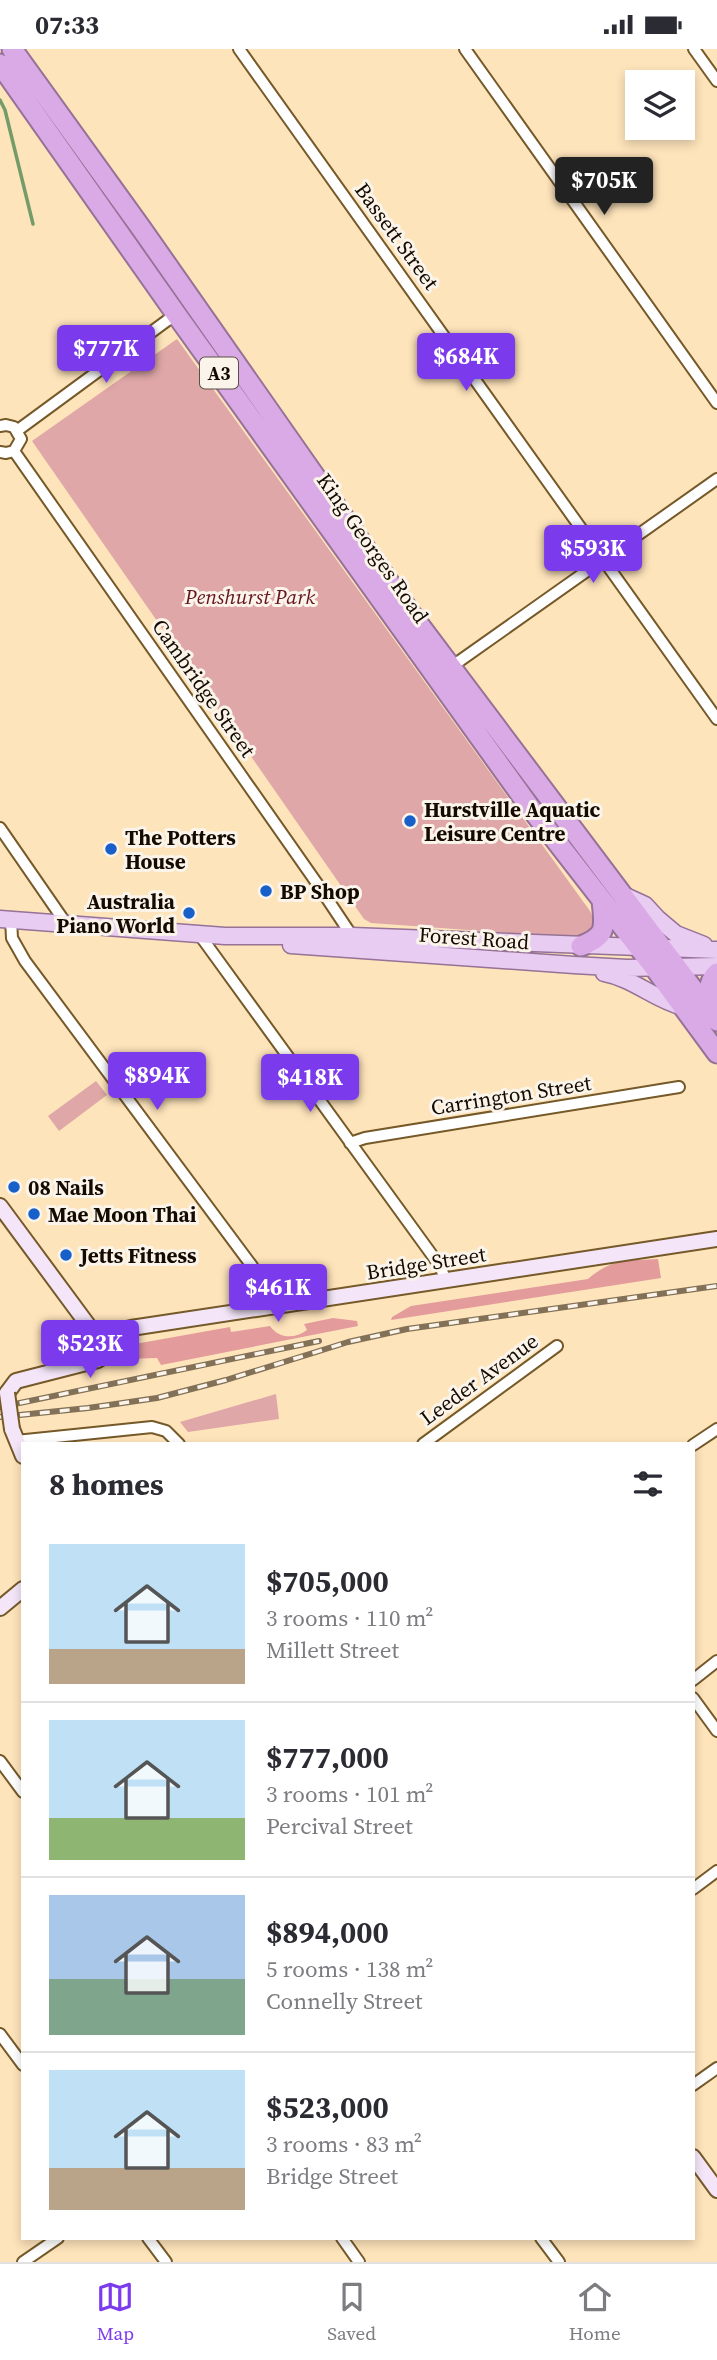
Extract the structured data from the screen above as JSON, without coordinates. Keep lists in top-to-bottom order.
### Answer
{
  "streets": {
    "highway": ["A3", "King Georges Road"],
    "main road": ["Forest Road", "Bridge Street"],
    "street": [
      "Bassett Street",
      "Cambridge Street",
      "Carrington Street",
      "Leeder Avenue"
    ]
  },
  "crossings": [
    ["King Georges Road", "Forest Road"],
    ["Cambridge Street", "Forest Road"]
  ],
  "parks": ["Penshurst Park"],
  "places": [
    "Hurstville Aquatic Leisure Centre",
    "The Potters House",
    "BP Shop",
    "Australia Piano World",
    "08 Nails",
    "Mae Moon Thai",
    "Jetts Fitness"
  ],
  "page": {
    "status": "07:33",
    "price": [
      "$705K",
      "$777K",
      "$684K",
      "$593K",
      "$894K",
      "$418K",
      "$461K",
      "$523K"
    ],
    "heading": "8 homes",
    "list": [
      {
        "name": "$705,000",
        "note": "3 rooms · 110 m² · Millett Street"
      },
      {
        "name": "$777,000",
        "note": "3 rooms · 101 m² · Percival Street"
      },
      {
        "name": "$894,000",
        "note": "5 rooms · 138 m² · Connelly Street"
      },
      {
        "name": "$523,000",
        "note": "3 rooms · 83 m² · Bridge Street"
      }
    ],
    "tabs": ["Map", "Saved", "Home"]
  }
}
